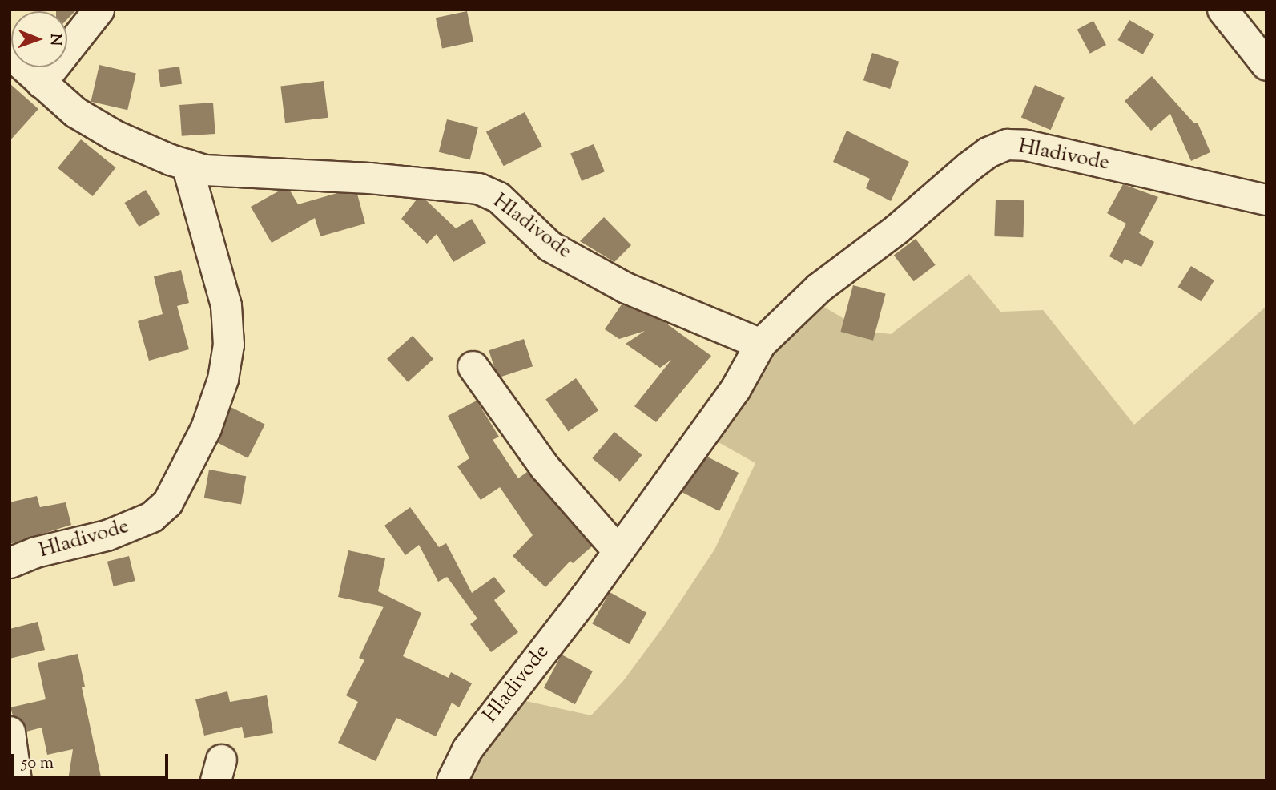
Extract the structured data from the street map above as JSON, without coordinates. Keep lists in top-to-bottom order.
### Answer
{
  "streets": {
    "street": ["Hladivode"]
  },
  "scale_bar": "50 m",
  "north": "right"
}
